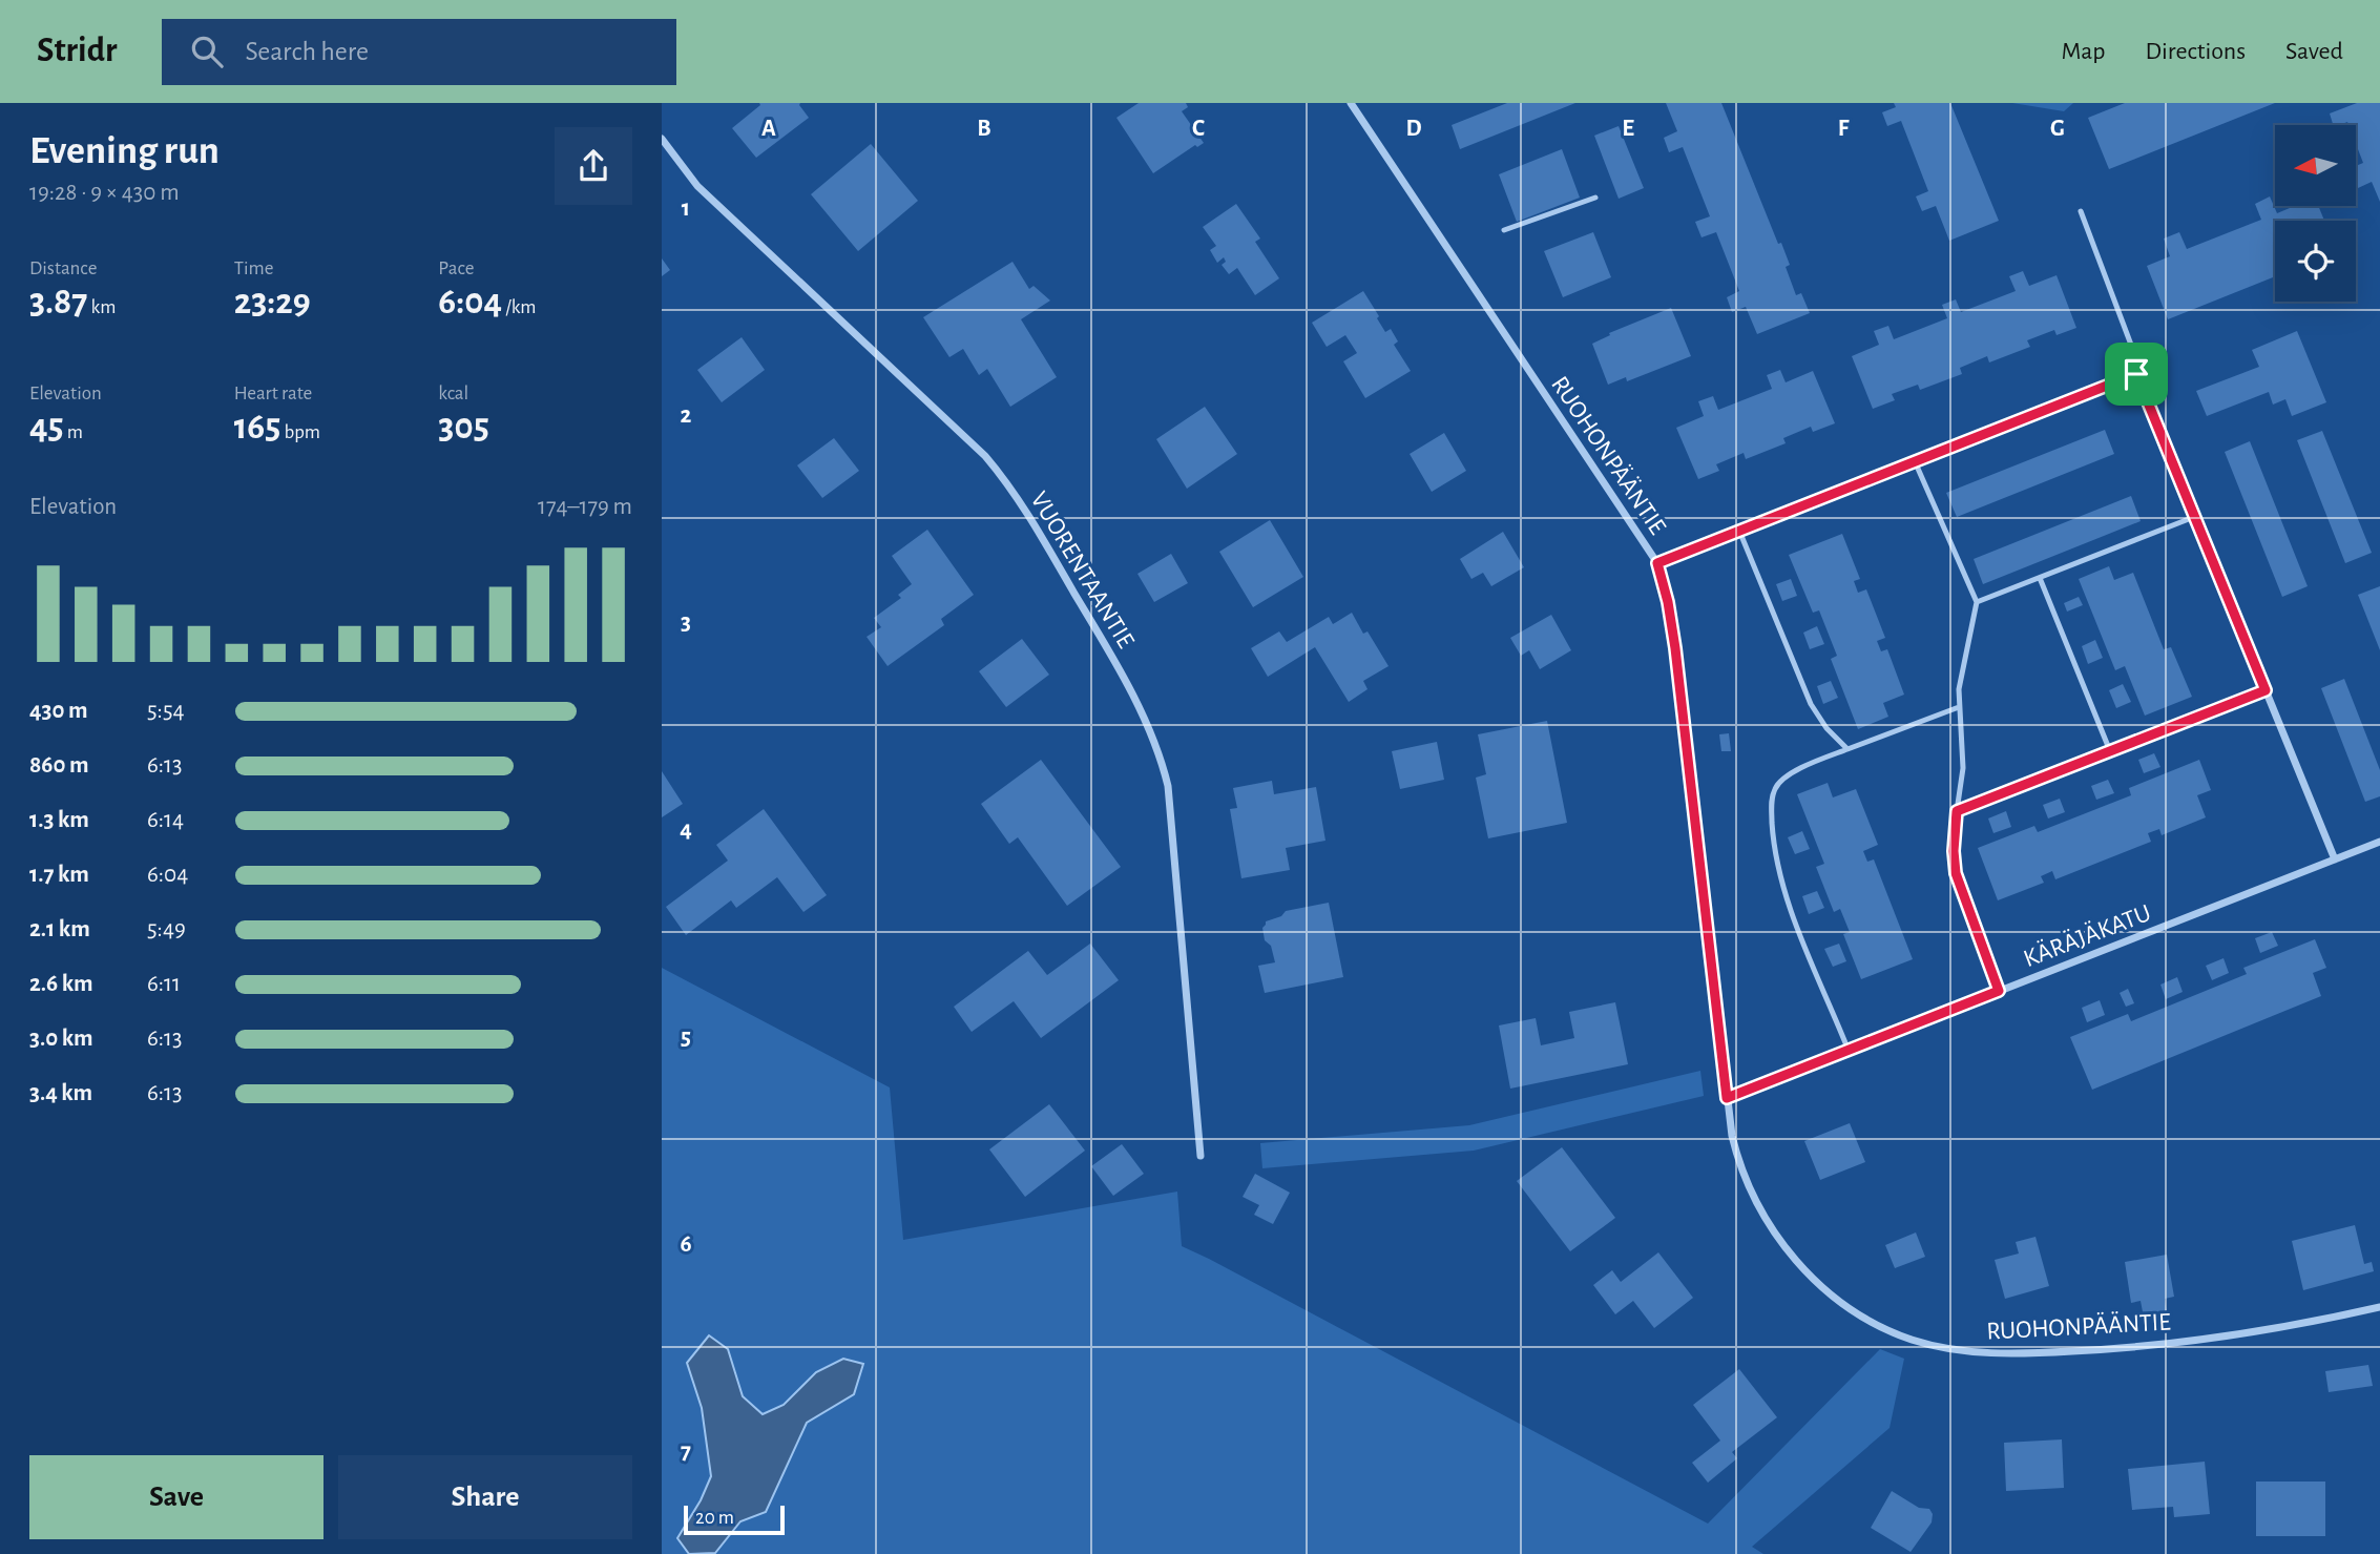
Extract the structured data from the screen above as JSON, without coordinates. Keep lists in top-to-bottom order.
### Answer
{
  "streets": {
    "street": ["RUOHONPÄÄNTIE", "VUORENTAANTIE", "KÄRÄJÄKATU"]
  },
  "crossings": [
    ["RUOHONPÄÄNTIE", "KÄRÄJÄKATU"]
  ],
  "scale_bar": "20 m",
  "north": "left",
  "page": {
    "header": "Stridr",
    "search": "Search here",
    "nav": ["Map", "Directions", "Saved"],
    "heading": ["Evening run", "19:28 · 9 × 430 m"],
    "stats": [
      ["Distance", "3.87 km"],
      ["Time", "23:29"],
      ["Pace", "6:04 /km"],
      ["Elevation", "45 m"],
      ["Heart rate", "165 bpm"],
      ["kcal", "305"]
    ],
    "chart": ["Elevation", "174–179 m"],
    "list": [
      {
        "name": "430 m",
        "note": "5:54"
      },
      {
        "name": "860 m",
        "note": "6:13"
      },
      {
        "name": "1.3 km",
        "note": "6:14"
      },
      {
        "name": "1.7 km",
        "note": "6:04"
      },
      {
        "name": "2.1 km",
        "note": "5:49"
      },
      {
        "name": "2.6 km",
        "note": "6:11"
      },
      {
        "name": "3.0 km",
        "note": "6:13"
      },
      {
        "name": "3.4 km",
        "note": "6:13"
      }
    ],
    "buttons": ["Save", "Share"],
    "scale": "20 m"
  },
  "grid": {
    "columns": [
      "A",
      "B",
      "C",
      "D",
      "E",
      "F",
      "G"
    ],
    "rows": [
      "1",
      "2",
      "3",
      "4",
      "5",
      "6",
      "7"
    ]
  }
}
